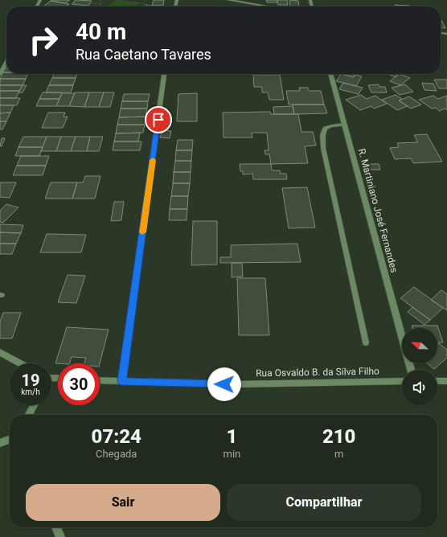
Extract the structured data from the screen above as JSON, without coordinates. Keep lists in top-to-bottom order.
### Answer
{
  "streets": {
    "street": ["R. Martiniano José Fernandes", "Rua Osvaldo B. da Silva Filho"]
  },
  "north": "left",
  "page": {
    "turn": ["40 m", "Rua Caetano Tavares"],
    "speed": "19 km/h",
    "limit": "30",
    "eta": [
      "07:24",
      "Chegada",
      "1",
      "min",
      "210",
      "m"
    ],
    "buttons": ["Sair", "Compartilhar"]
  }
}
